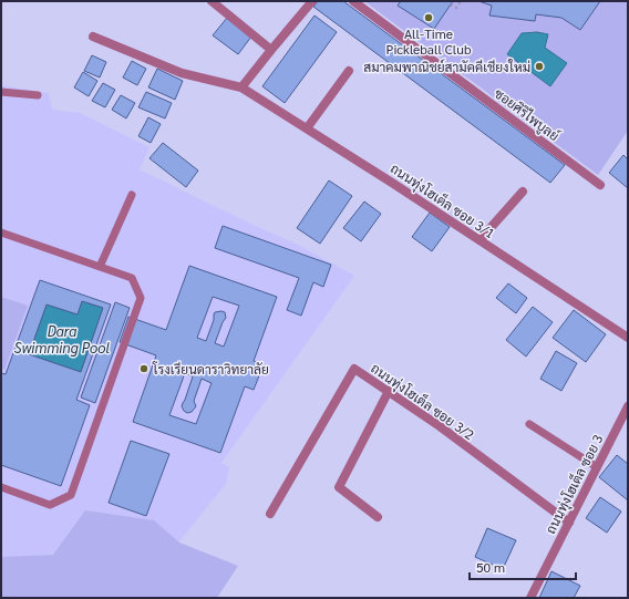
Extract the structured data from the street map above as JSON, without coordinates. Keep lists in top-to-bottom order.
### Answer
{
  "streets": {
    "street": [
      "ซอยศิริไพบูลย์",
      "ถนนทุ่งโฮเต็ล ซอย 3/1",
      "ถนนทุ่งโฮเต็ล ซอย 3/2",
      "ถนนทุ่งโฮเต็ล ซอย 3"
    ]
  },
  "crossings": [
    ["ถนนทุ่งโฮเต็ล ซอย 3/2", "ถนนทุ่งโฮเต็ล ซอย 3"]
  ],
  "water": ["Dara Swimming Pool"],
  "places": ["All-Time Pickleball Club", "สมาคมพาณิชย์สามัคคีเชียงใหม่", "โรงเรียนดาราวิทยาลัย"],
  "scale_bar": "50 m"
}
